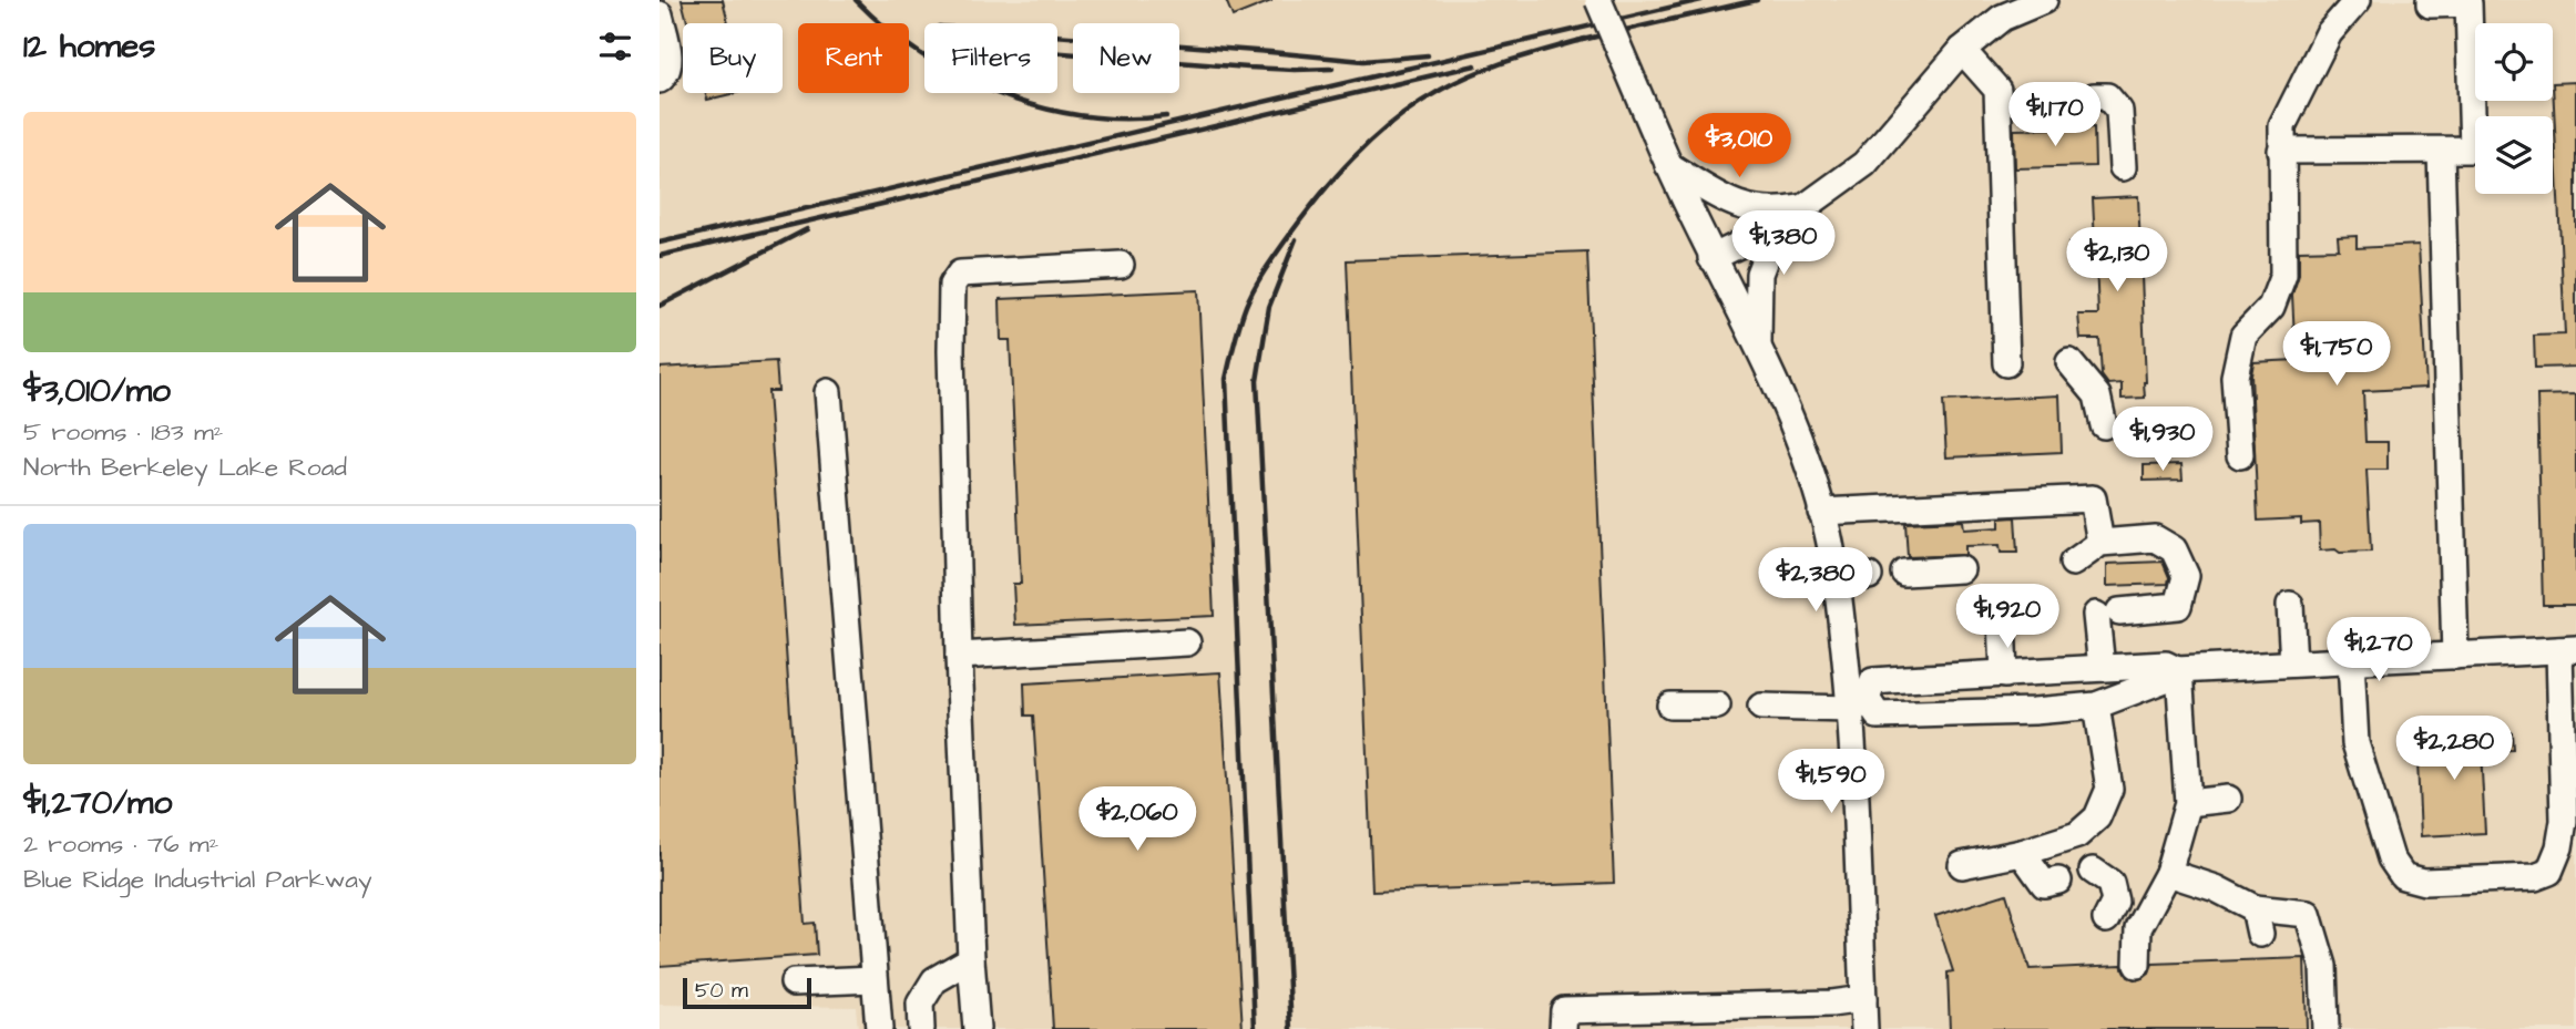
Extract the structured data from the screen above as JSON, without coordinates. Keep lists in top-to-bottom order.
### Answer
{
  "scale_bar": "50 m",
  "page": {
    "heading": "12 homes",
    "chip": [
      "Buy",
      "Rent",
      "Filters",
      "New"
    ],
    "price": [
      "$1,170",
      "$3,010",
      "$1,380",
      "$2,130",
      "$1,750",
      "$1,930",
      "$2,380",
      "$1,920",
      "$1,270",
      "$2,280",
      "$1,590",
      "$2,060"
    ],
    "list": [
      {
        "name": "$3,010/mo",
        "note": "5 rooms · 183 m² · North Berkeley Lake Road"
      },
      {
        "name": "$1,270/mo",
        "note": "2 rooms · 76 m² · Blue Ridge Industrial Parkway"
      }
    ],
    "scale": "50 m"
  }
}
